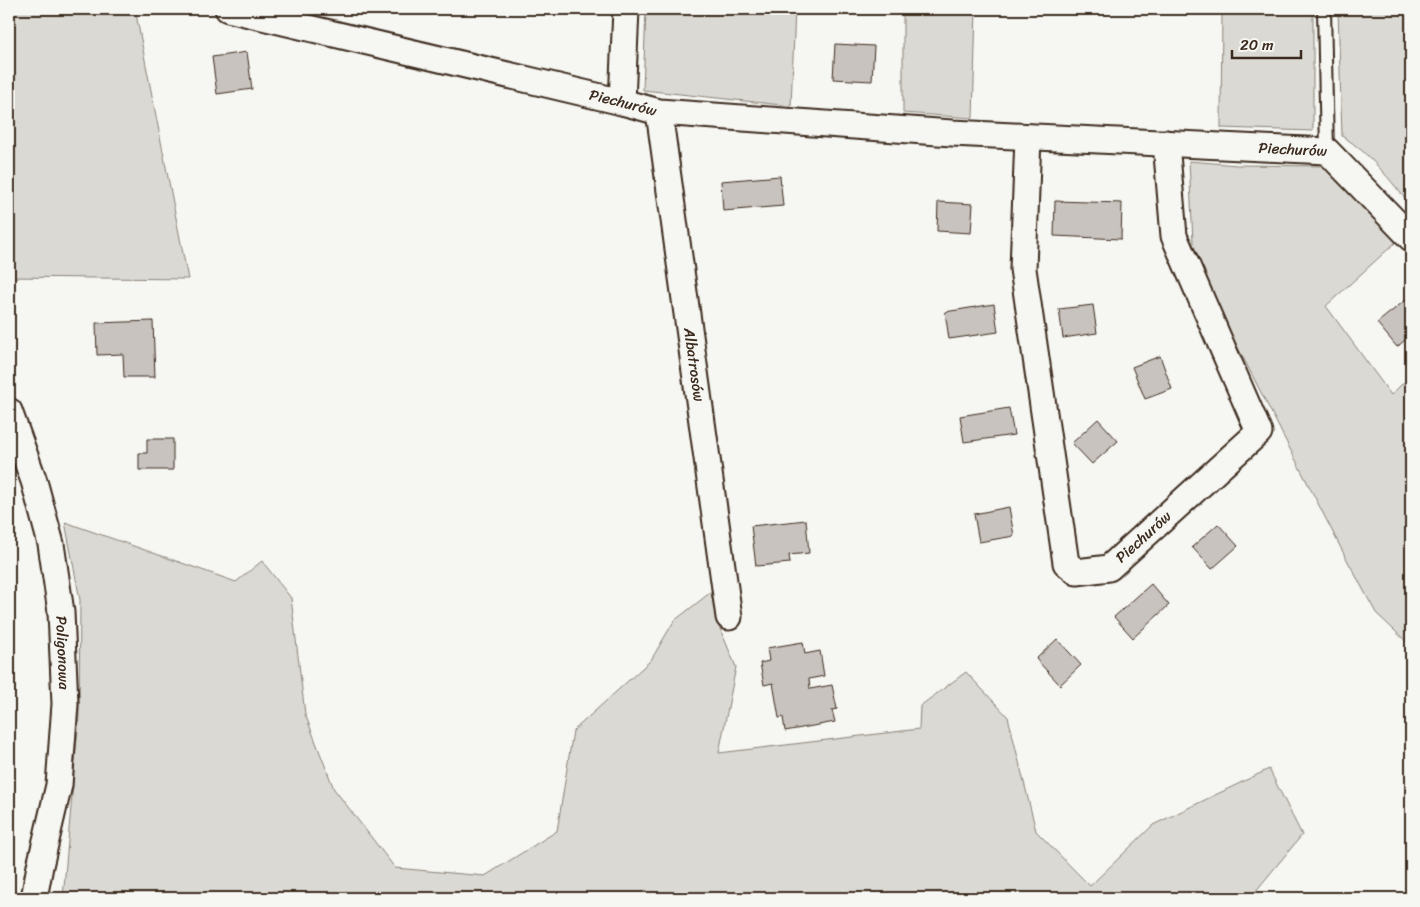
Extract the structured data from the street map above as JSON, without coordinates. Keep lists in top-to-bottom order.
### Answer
{
  "streets": {
    "street": ["Piechurów", "Albatrosów", "Poligonowa"]
  },
  "crossings": [
    ["Piechurów", "Albatrosów"]
  ],
  "scale_bar": "20 m"
}
